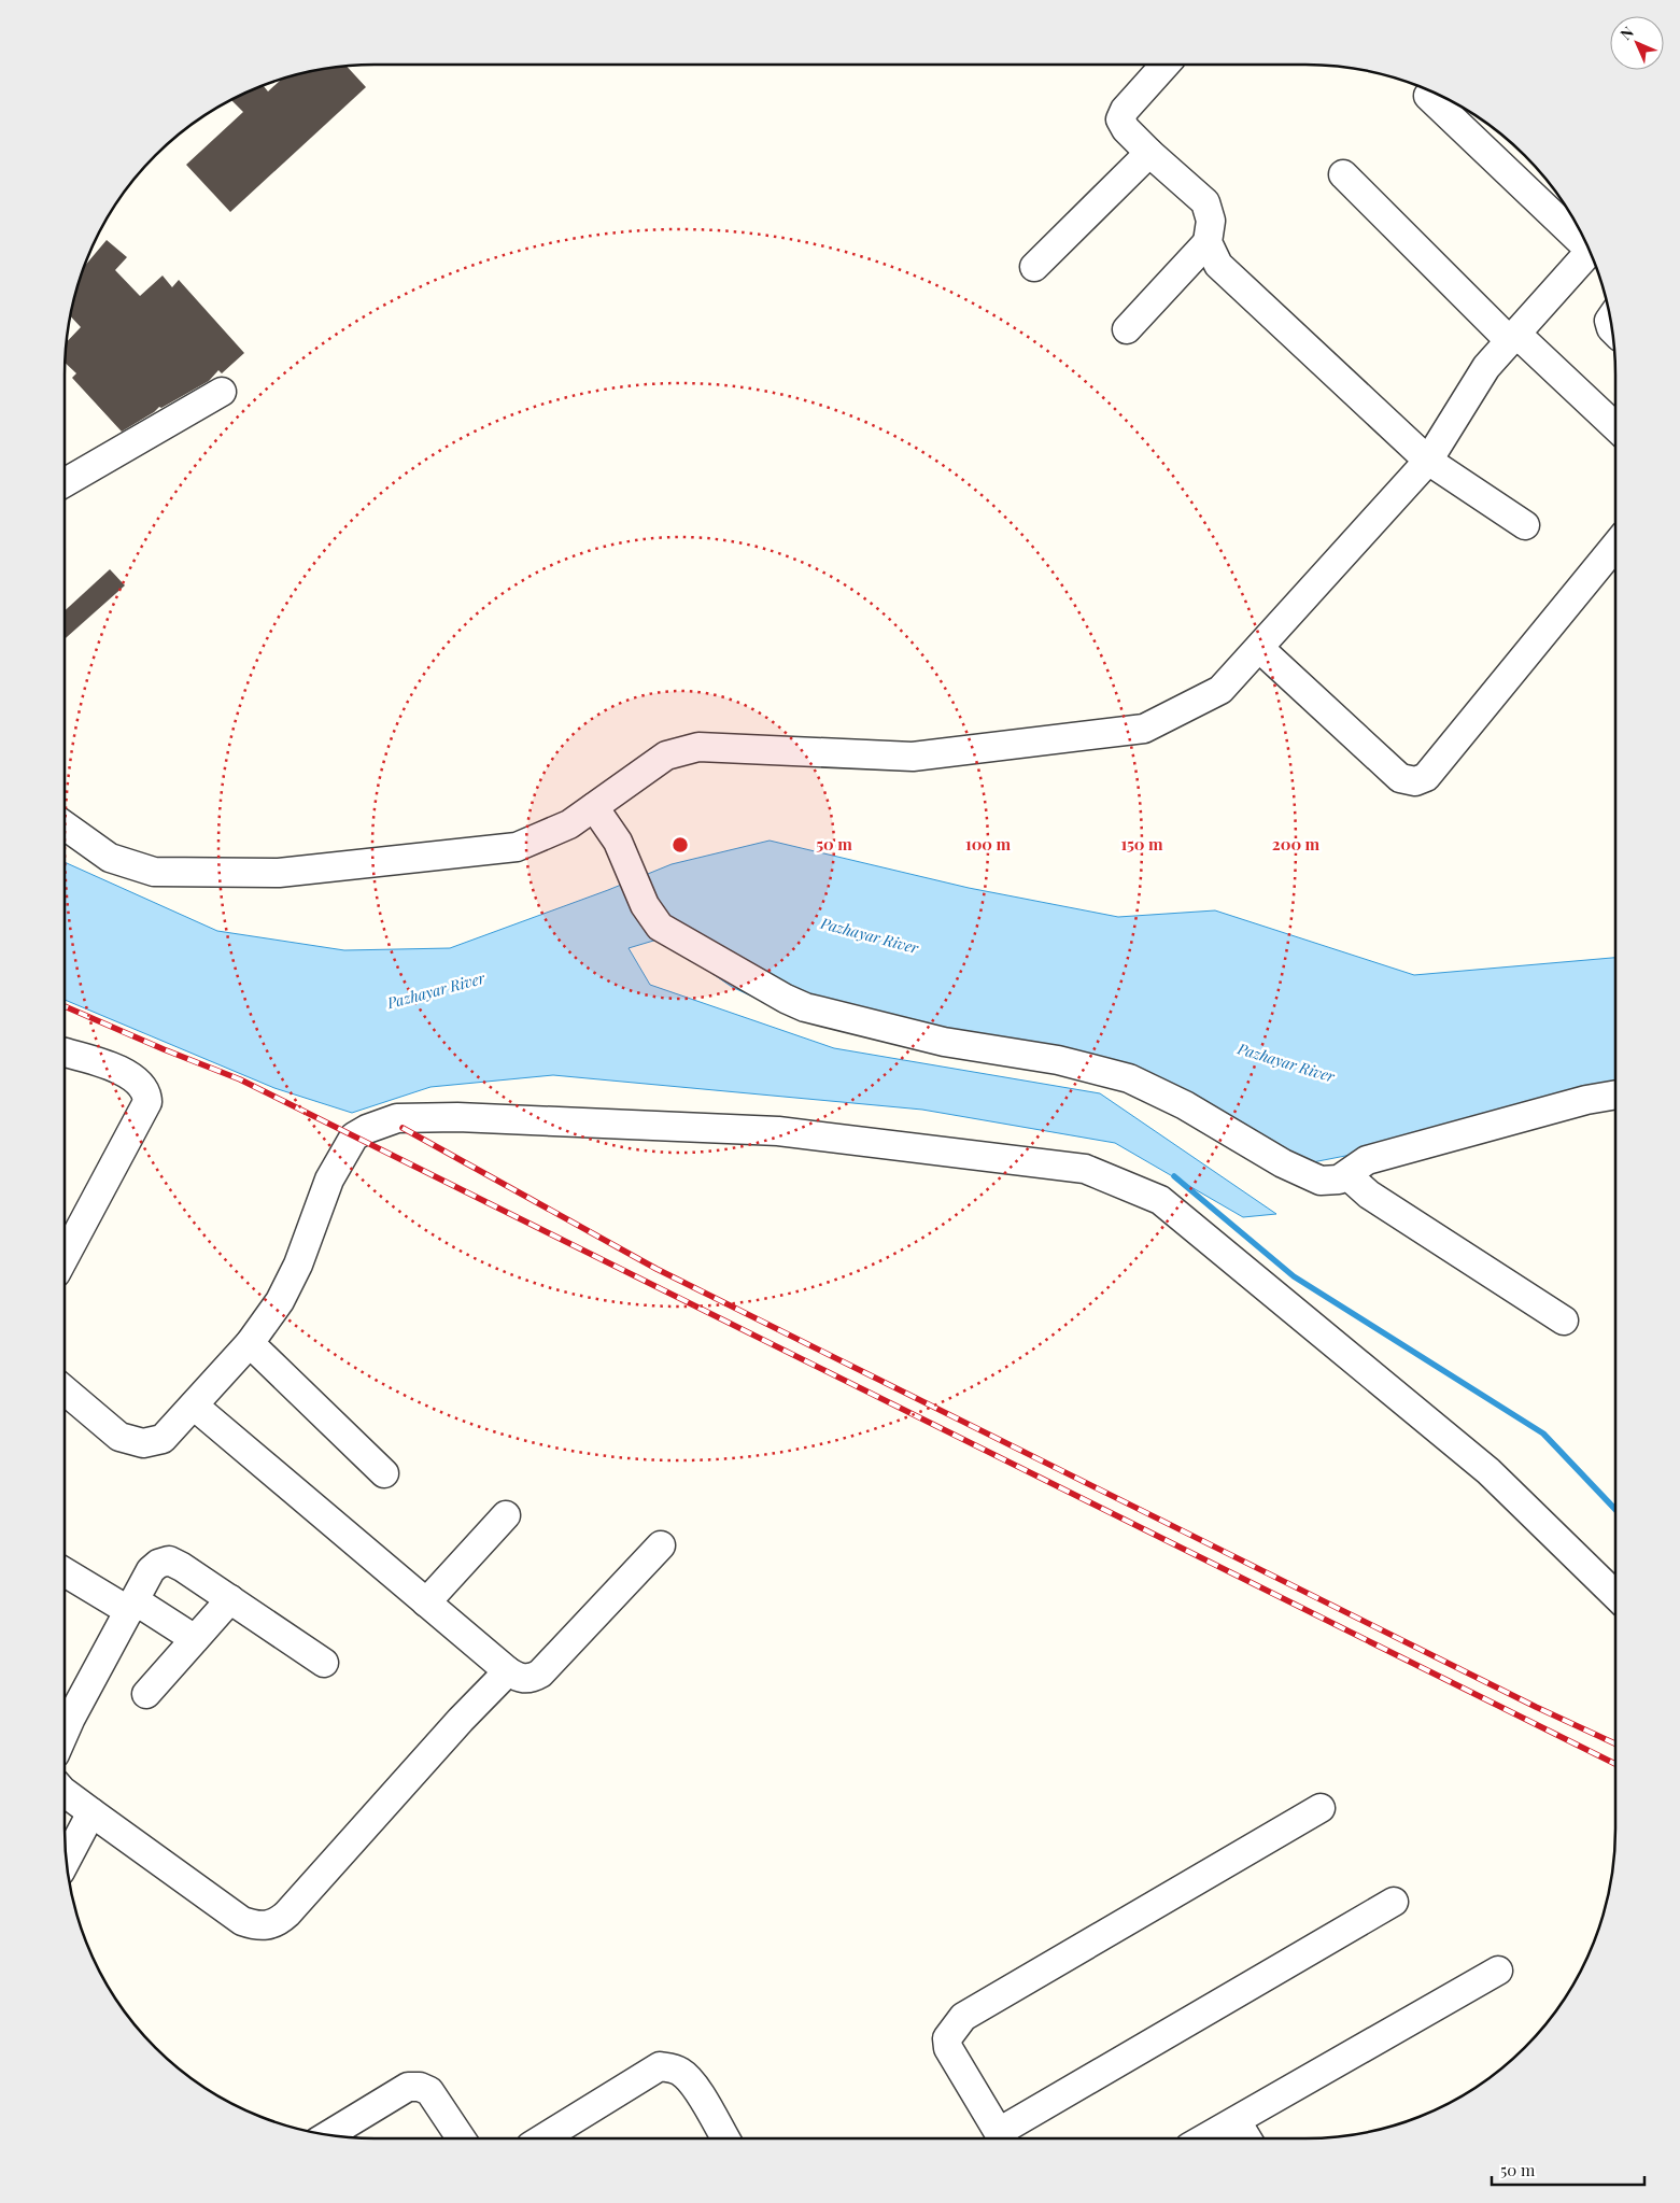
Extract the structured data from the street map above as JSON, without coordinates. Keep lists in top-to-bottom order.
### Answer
{
  "water": ["Pazhayar River"],
  "scale_bar": "50 m",
  "north": "top left",
  "rings": [
    "50 m",
    "100 m",
    "150 m",
    "200 m"
  ]
}
